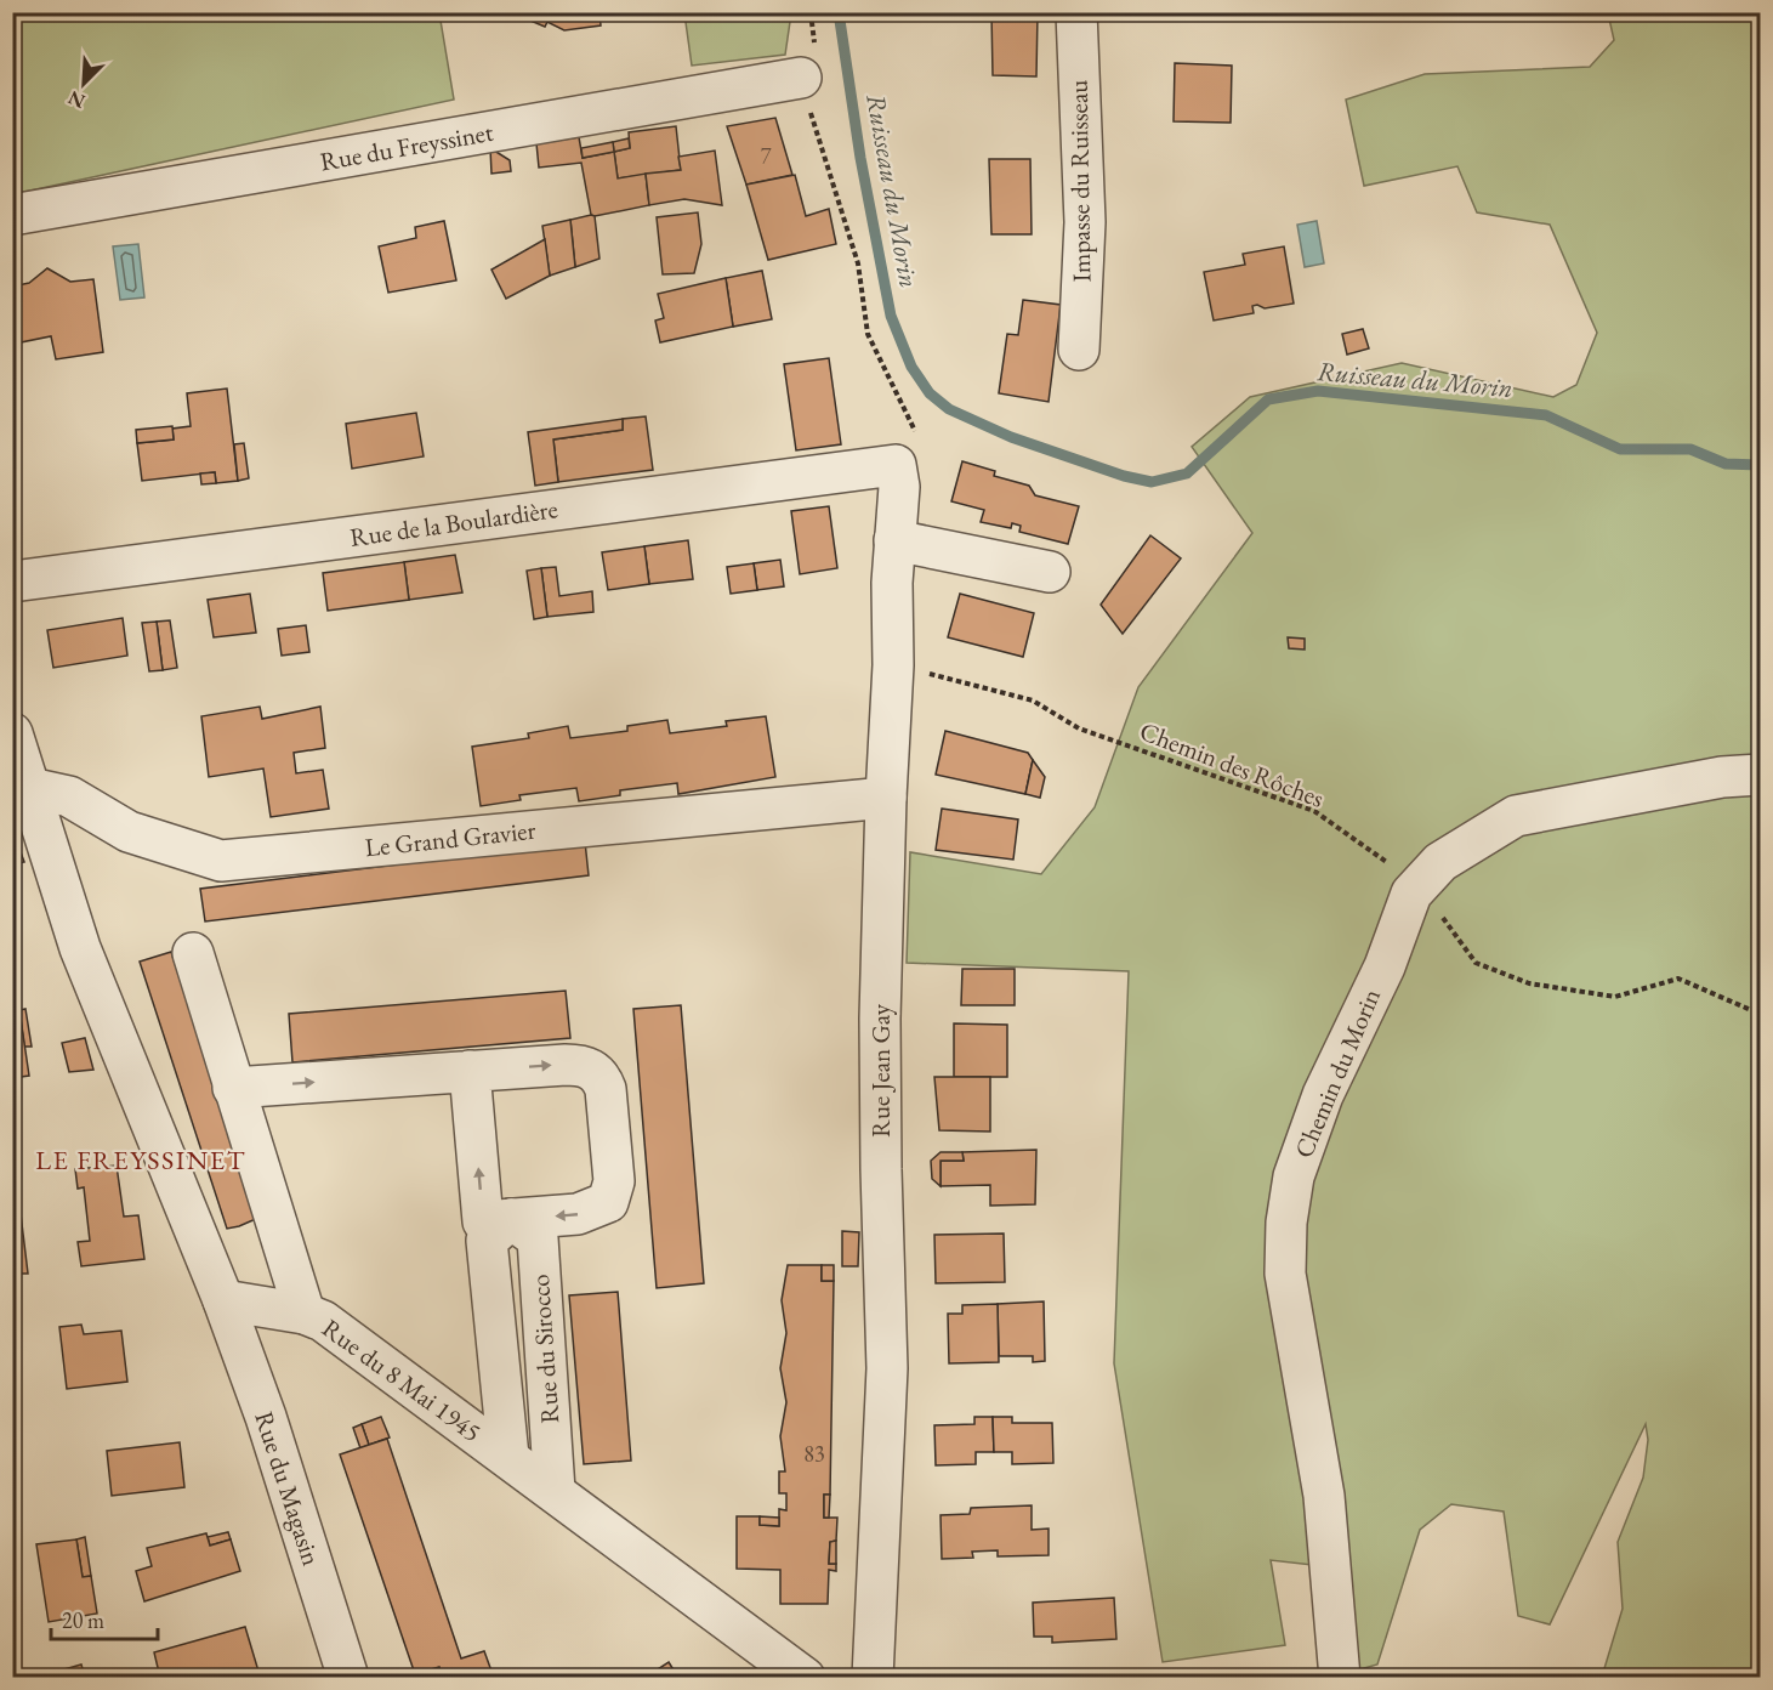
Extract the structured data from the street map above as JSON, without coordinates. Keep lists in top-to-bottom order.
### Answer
{
  "streets": {
    "street": [
      "Rue du Freyssinet",
      "Impasse du Ruisseau",
      "Rue de la Boulardière",
      "Le Grand Gravier",
      "Rue Jean Gay",
      "Chemin du Morin",
      "Rue du Sirocco",
      "Rue du 8 Mai 1945",
      "Rue du Magasin"
    ],
    "path": ["Chemin des Rôches"]
  },
  "crossings": [
    ["Rue de la Boulardière", "Rue Jean Gay"],
    ["Chemin des Rôches", "Rue Jean Gay"],
    ["Chemin des Rôches", "Chemin du Morin"],
    ["Le Grand Gravier", "Rue Jean Gay"],
    ["Rue du Sirocco", "Rue du 8 Mai 1945"],
    ["Rue du 8 Mai 1945", "Rue du Magasin"]
  ],
  "districts": ["LE FREYSSINET"],
  "water": ["Ruisseau du Morin"],
  "house_numbers": ["7", "83"],
  "scale_bar": "20 m",
  "north": "bottom left"
}
